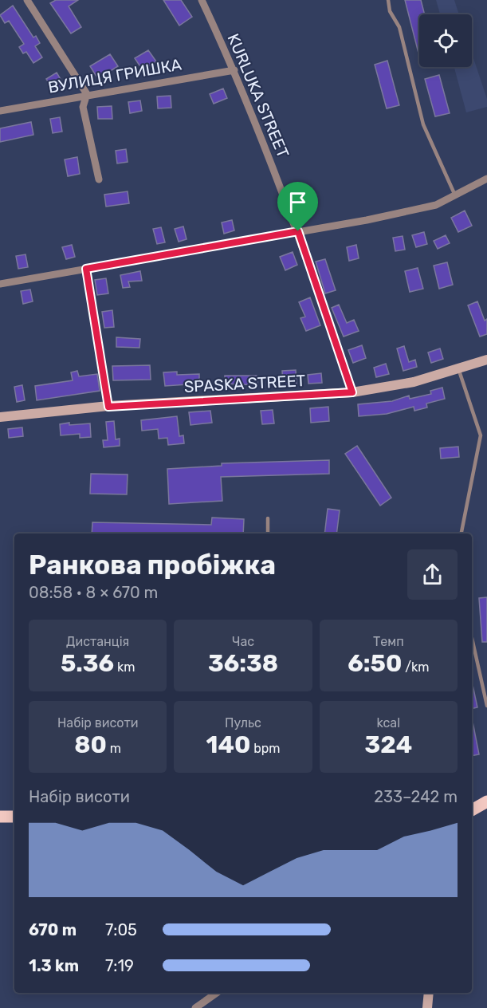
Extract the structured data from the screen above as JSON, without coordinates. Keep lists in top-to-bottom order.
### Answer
{
  "streets": {
    "street": ["ВУЛИЦЯ ГРИШКА", "KURLUKA STREET", "SPASKA STREET"]
  },
  "crossings": [
    ["ВУЛИЦЯ ГРИШКА", "KURLUKA STREET"],
    ["KURLUKA STREET", "SPASKA STREET"]
  ],
  "page": {
    "heading": ["Ранкова пробіжка", "08:58 · 8 × 670 m"],
    "stats": [
      ["Дистанція", "5.36 km"],
      ["Час", "36:38"],
      ["Темп", "6:50 /km"],
      ["Набір висоти", "80 m"],
      ["Пульс", "140 bpm"],
      ["kcal", "324"]
    ],
    "chart": ["Набір висоти", "233–242 m"],
    "list": [
      {
        "name": "670 m",
        "note": "7:05"
      },
      {
        "name": "1.3 km",
        "note": "7:19"
      }
    ]
  }
}
